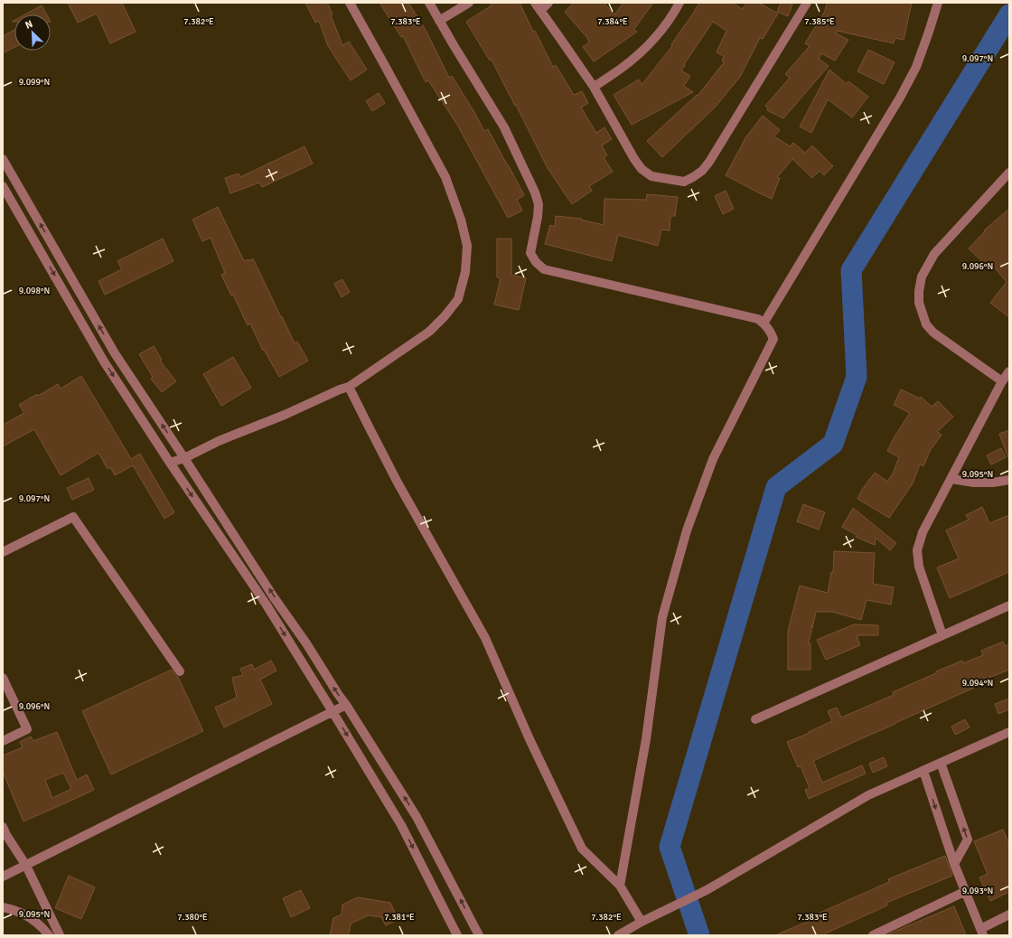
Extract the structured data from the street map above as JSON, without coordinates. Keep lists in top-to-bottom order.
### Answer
{
  "north": "top left",
  "coordinates": [
    "7.383°E",
    "7.384°E",
    "7.382°E",
    "7.385°E",
    "9.097°N",
    "9.099°N",
    "9.096°N",
    "9.098°N",
    "9.095°N",
    "9.094°N",
    "9.093°N",
    "7.380°E",
    "7.381°E"
  ]
}
